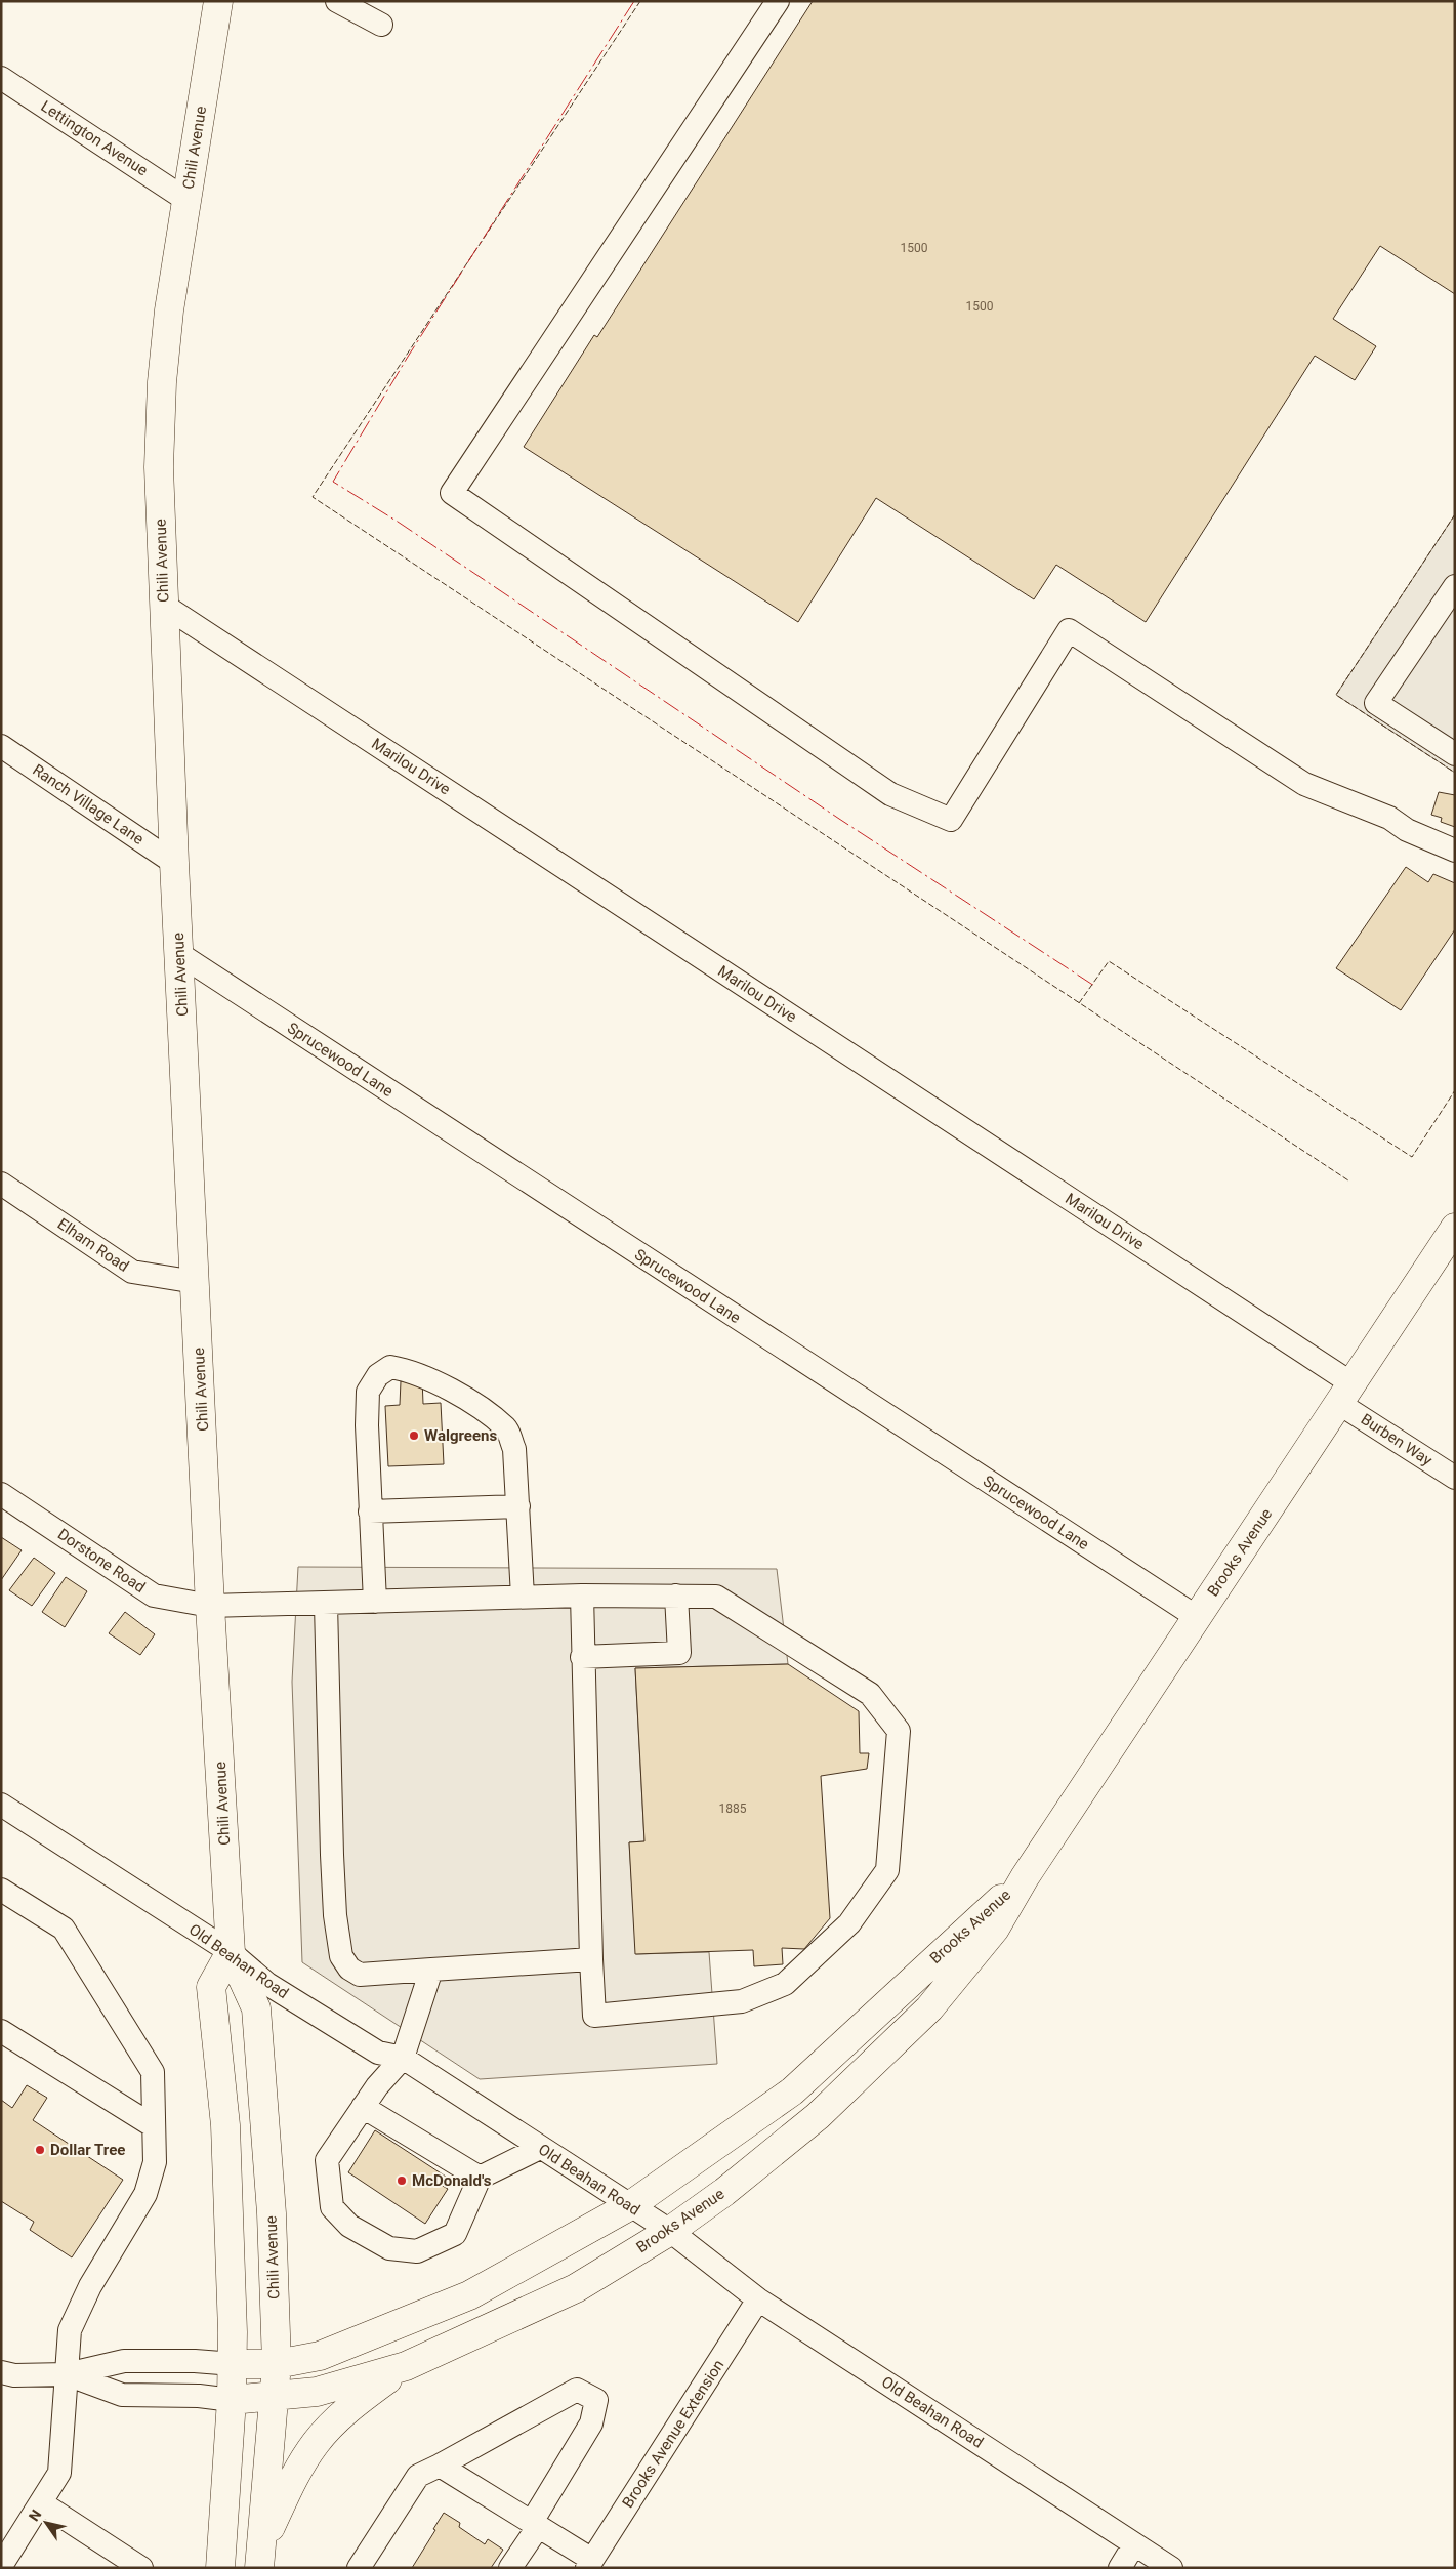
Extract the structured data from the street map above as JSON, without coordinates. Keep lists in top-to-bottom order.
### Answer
{
  "streets": {
    "main road": ["Chili Avenue", "Brooks Avenue"],
    "street": [
      "Lettington Avenue",
      "Marilou Drive",
      "Ranch Village Lane",
      "Sprucewood Lane",
      "Elham Road",
      "Burben Way",
      "Dorstone Road",
      "Old Beahan Road",
      "Brooks Avenue Extension"
    ]
  },
  "crossings": [
    ["Lettington Avenue", "Chili Avenue"],
    ["Chili Avenue", "Marilou Drive"],
    ["Chili Avenue", "Ranch Village Lane"],
    ["Chili Avenue", "Sprucewood Lane"],
    ["Chili Avenue", "Elham Road"],
    ["Chili Avenue", "Brooks Avenue"],
    ["Chili Avenue", "Dorstone Road"],
    ["Chili Avenue", "Old Beahan Road"],
    ["Marilou Drive", "Burben Way"],
    ["Marilou Drive", "Brooks Avenue"],
    ["Sprucewood Lane", "Brooks Avenue"],
    ["Burben Way", "Brooks Avenue"],
    ["Brooks Avenue", "Old Beahan Road"],
    ["Old Beahan Road", "Brooks Avenue Extension"]
  ],
  "places": ["Walgreens", "Dollar Tree", "McDonald's"],
  "house_numbers": ["1500", "1500", "1885"],
  "north": "top left"
}
